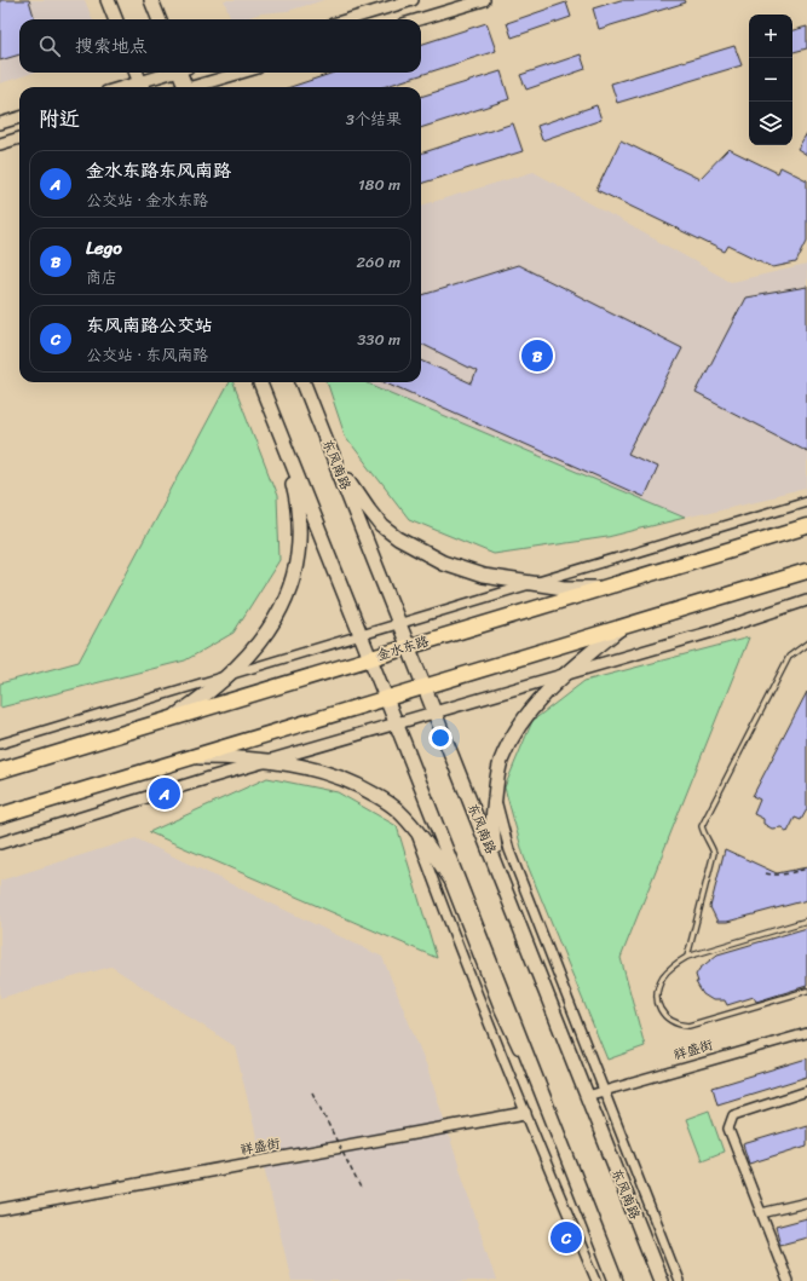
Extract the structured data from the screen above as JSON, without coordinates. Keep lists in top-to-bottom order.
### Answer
{
  "streets": {
    "main road": ["东风南路", "金水东路"],
    "street": ["祥盛街"]
  },
  "crossings": [
    ["东风南路", "金水东路"],
    ["东风南路", "祥盛街"]
  ],
  "page": {
    "map_buttons": ["+", "−"],
    "search": "搜索地点",
    "heading": ["附近", "3个结果"],
    "list": [
      {
        "mark": "A",
        "name": "金水东路东风南路",
        "note": "公交站 · 金水东路",
        "value": "180 m"
      },
      {
        "mark": "B",
        "name": "Lego",
        "note": "商店",
        "value": "260 m"
      },
      {
        "mark": "C",
        "name": "东风南路公交站",
        "note": "公交站 · 东风南路",
        "value": "330 m"
      }
    ],
    "pins": ["B", "A", "C"]
  }
}
